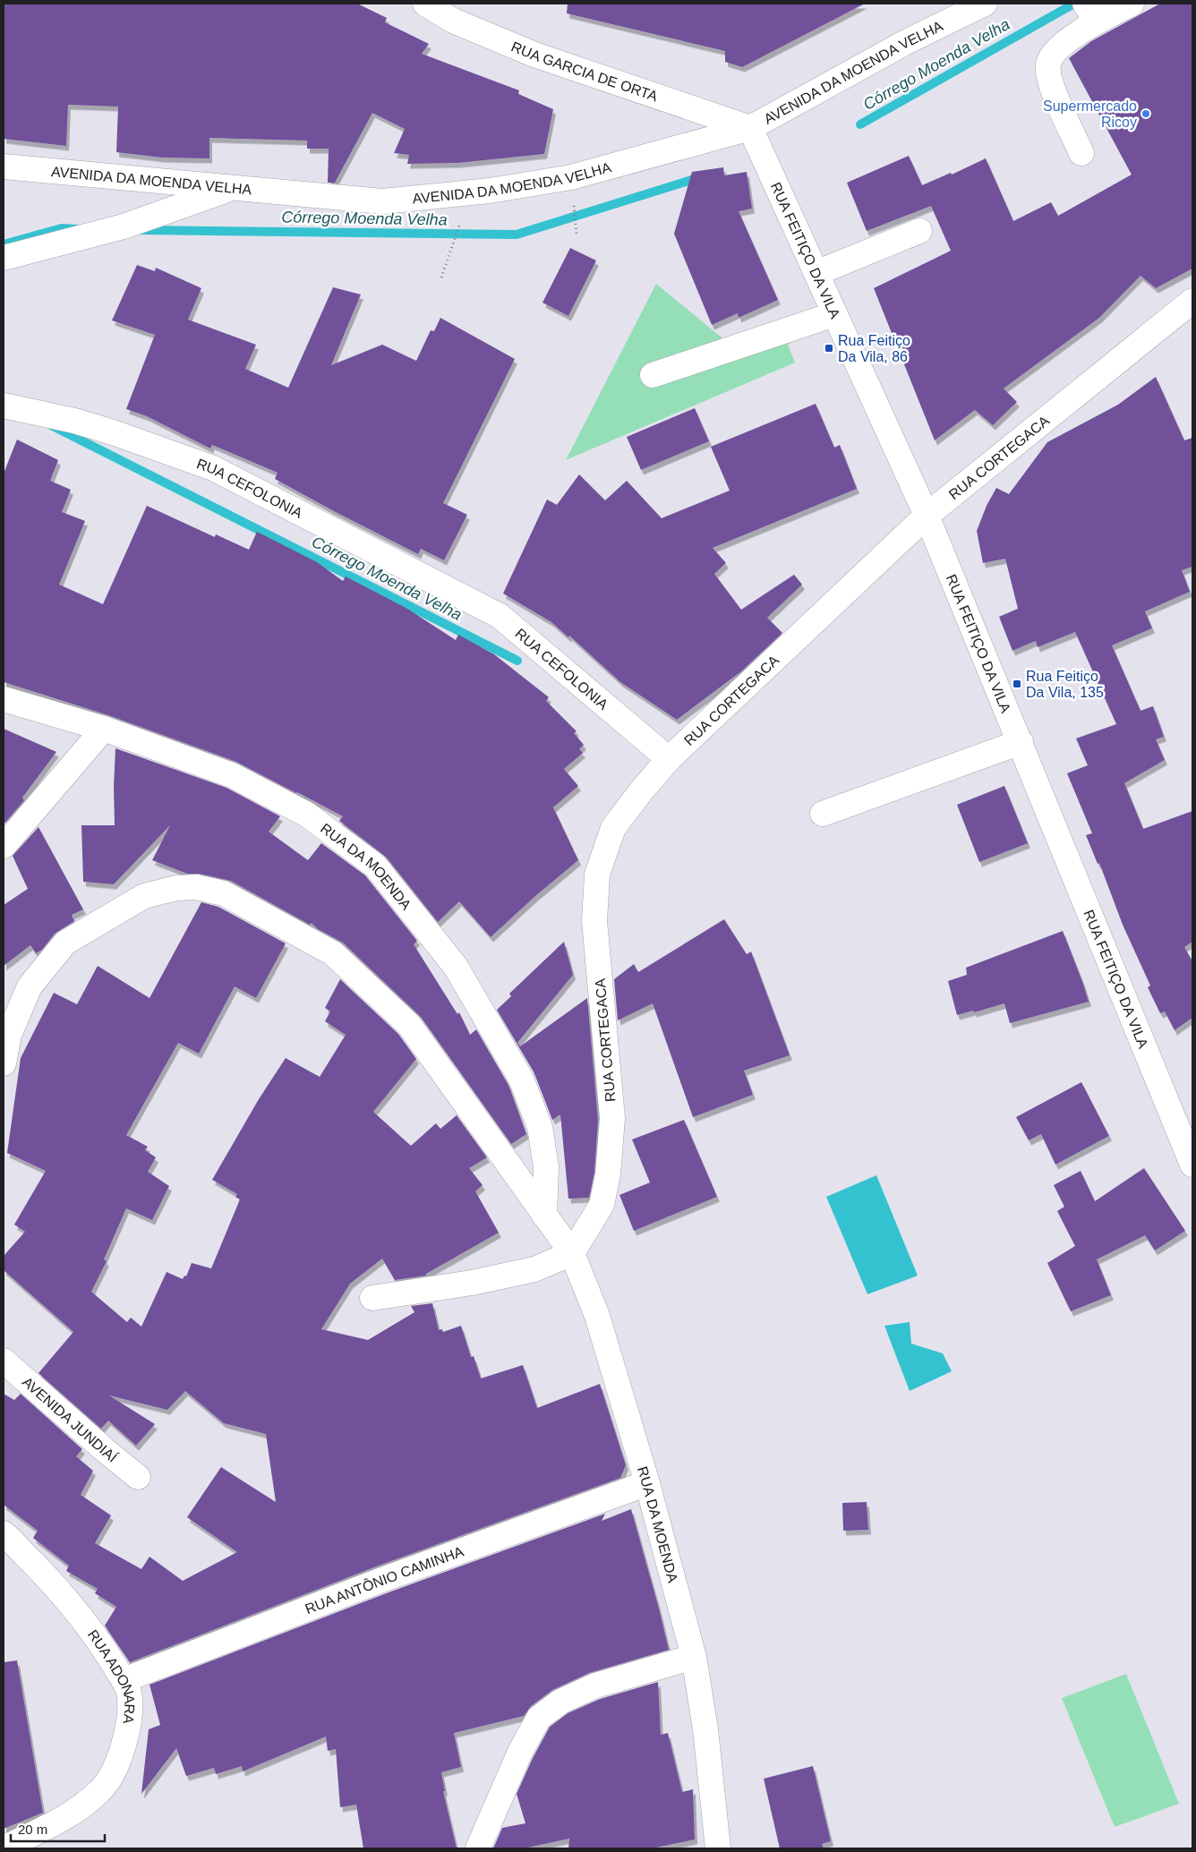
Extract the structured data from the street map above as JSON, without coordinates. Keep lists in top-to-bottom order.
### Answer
{
  "streets": {
    "street": [
      "RUA GARCIA DE ORTA",
      "AVENIDA DA MOENDA VELHA",
      "RUA FEITIÇO DA VILA",
      "RUA CORTEGACA",
      "RUA CEFOLONIA",
      "RUA DA MOENDA",
      "AVENIDA JUNDIAÍ",
      "RUA ANTÔNIO CAMINHA",
      "RUA ADONARA"
    ]
  },
  "crossings": [
    ["RUA GARCIA DE ORTA", "AVENIDA DA MOENDA VELHA"],
    ["RUA GARCIA DE ORTA", "RUA FEITIÇO DA VILA"],
    ["AVENIDA DA MOENDA VELHA", "RUA FEITIÇO DA VILA"],
    ["RUA FEITIÇO DA VILA", "RUA CORTEGACA"],
    ["RUA CORTEGACA", "RUA CEFOLONIA"],
    ["RUA CORTEGACA", "RUA DA MOENDA"],
    ["RUA DA MOENDA", "RUA ANTÔNIO CAMINHA"],
    ["RUA ANTÔNIO CAMINHA", "RUA ADONARA"]
  ],
  "water": ["Córrego Moenda Velha"],
  "places": {
    "other": ["Supermercado Ricoy"],
    "transit": ["Rua Feitiço Da Vila, 86", "Rua Feitiço Da Vila, 135"]
  },
  "scale_bar": "20 m"
}
